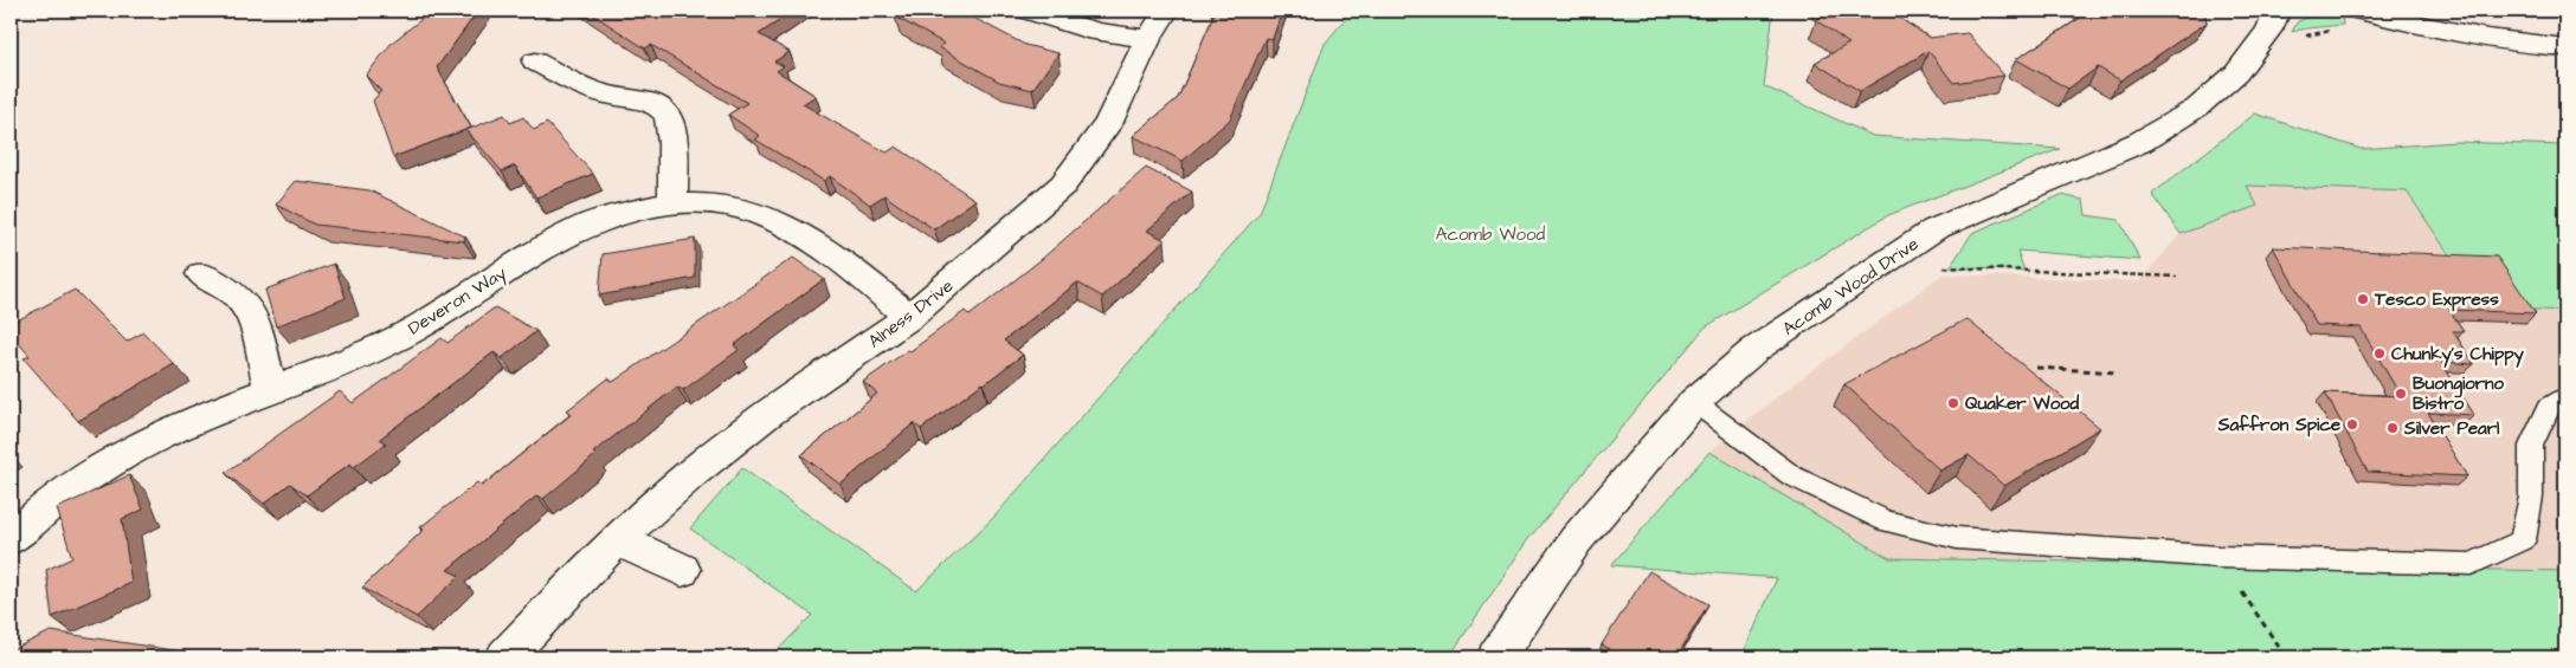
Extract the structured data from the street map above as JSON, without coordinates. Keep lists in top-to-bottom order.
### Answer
{
  "streets": {
    "street": ["Acomb Wood Drive", "Deveron Way", "Alness Drive"]
  },
  "crossings": [
    ["Deveron Way", "Alness Drive"]
  ],
  "parks": ["Acomb Wood"],
  "places": [
    "Tesco Express",
    "Chunky's Chippy",
    "Buongiorno Bistro",
    "Quaker Wood",
    "Saffron Spice",
    "Silver Pearl"
  ]
}
